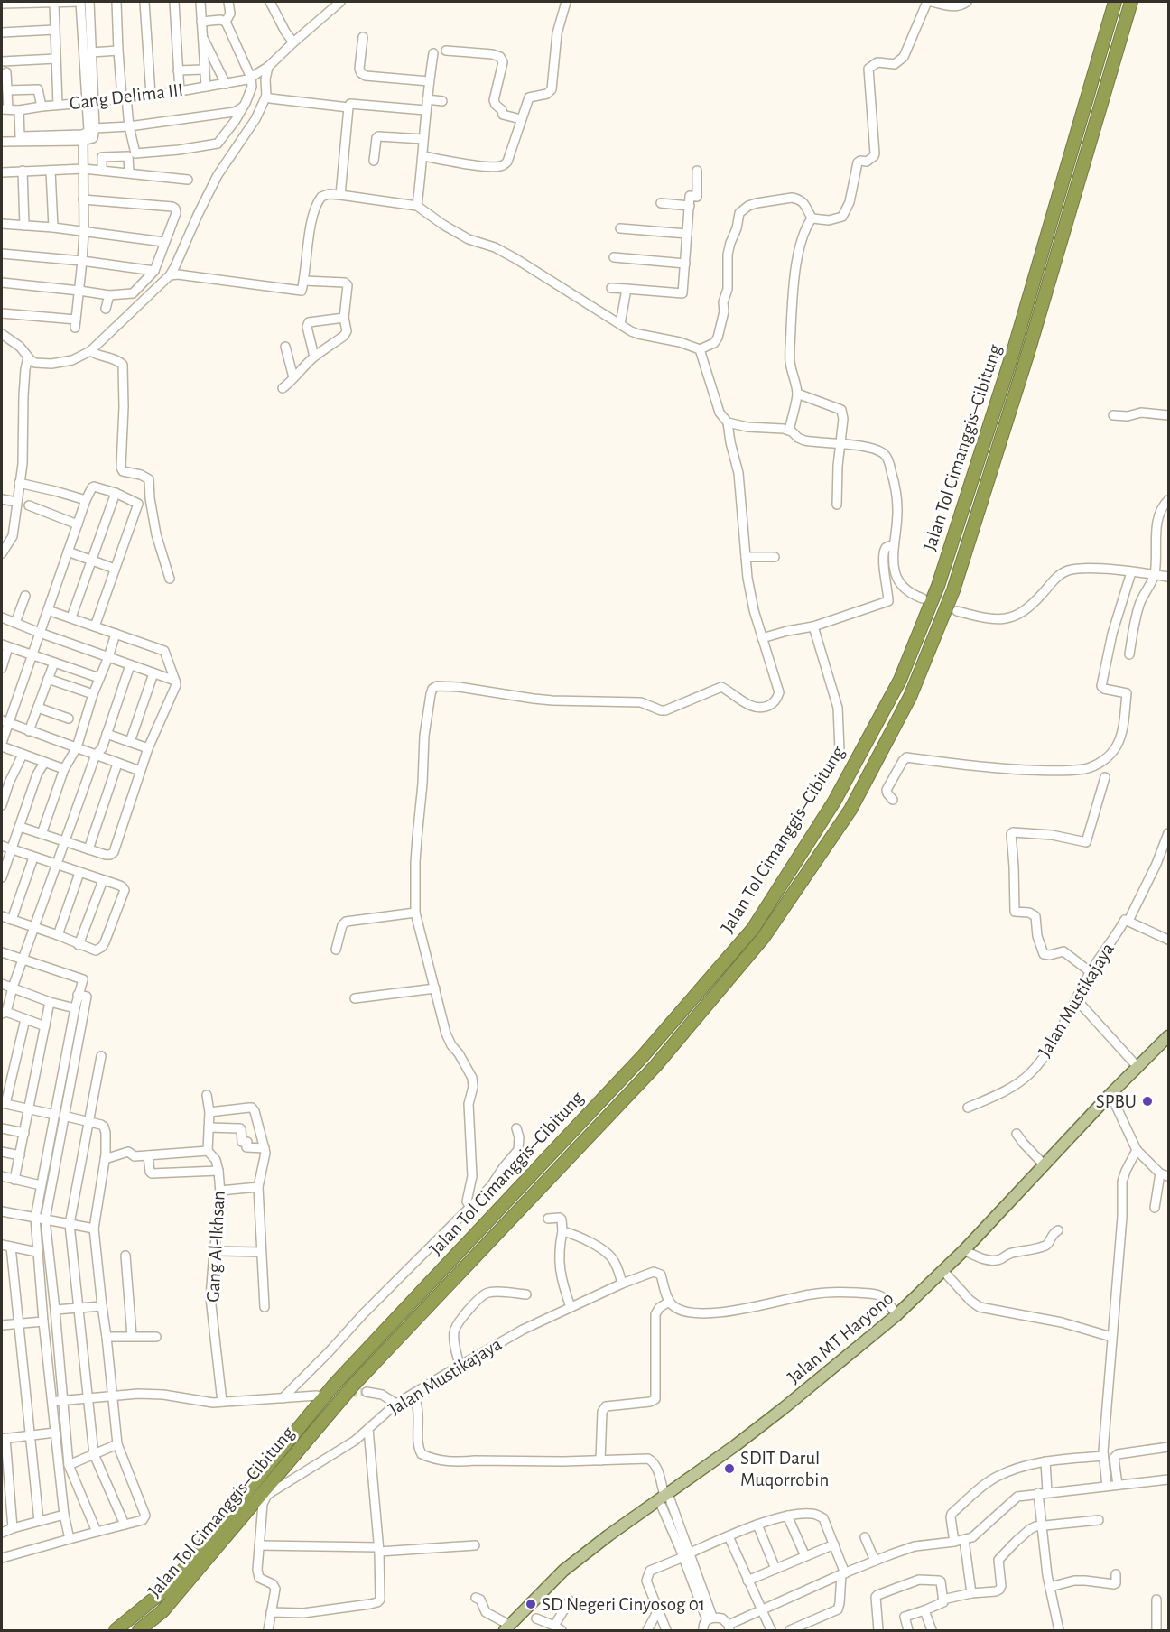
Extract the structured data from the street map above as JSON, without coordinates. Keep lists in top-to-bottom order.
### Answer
{
  "streets": {
    "highway": ["Jalan Tol Cimanggis–Cibitung"],
    "main road": ["Jalan MT Haryono"],
    "street": ["Gang Delima III", "Jalan Mustikajaya", "Gang Al-Ikhsan"]
  },
  "places": ["SPBU", "SDIT Darul Muqorrobin", "SD Negeri Cinyosog 01"]
}
